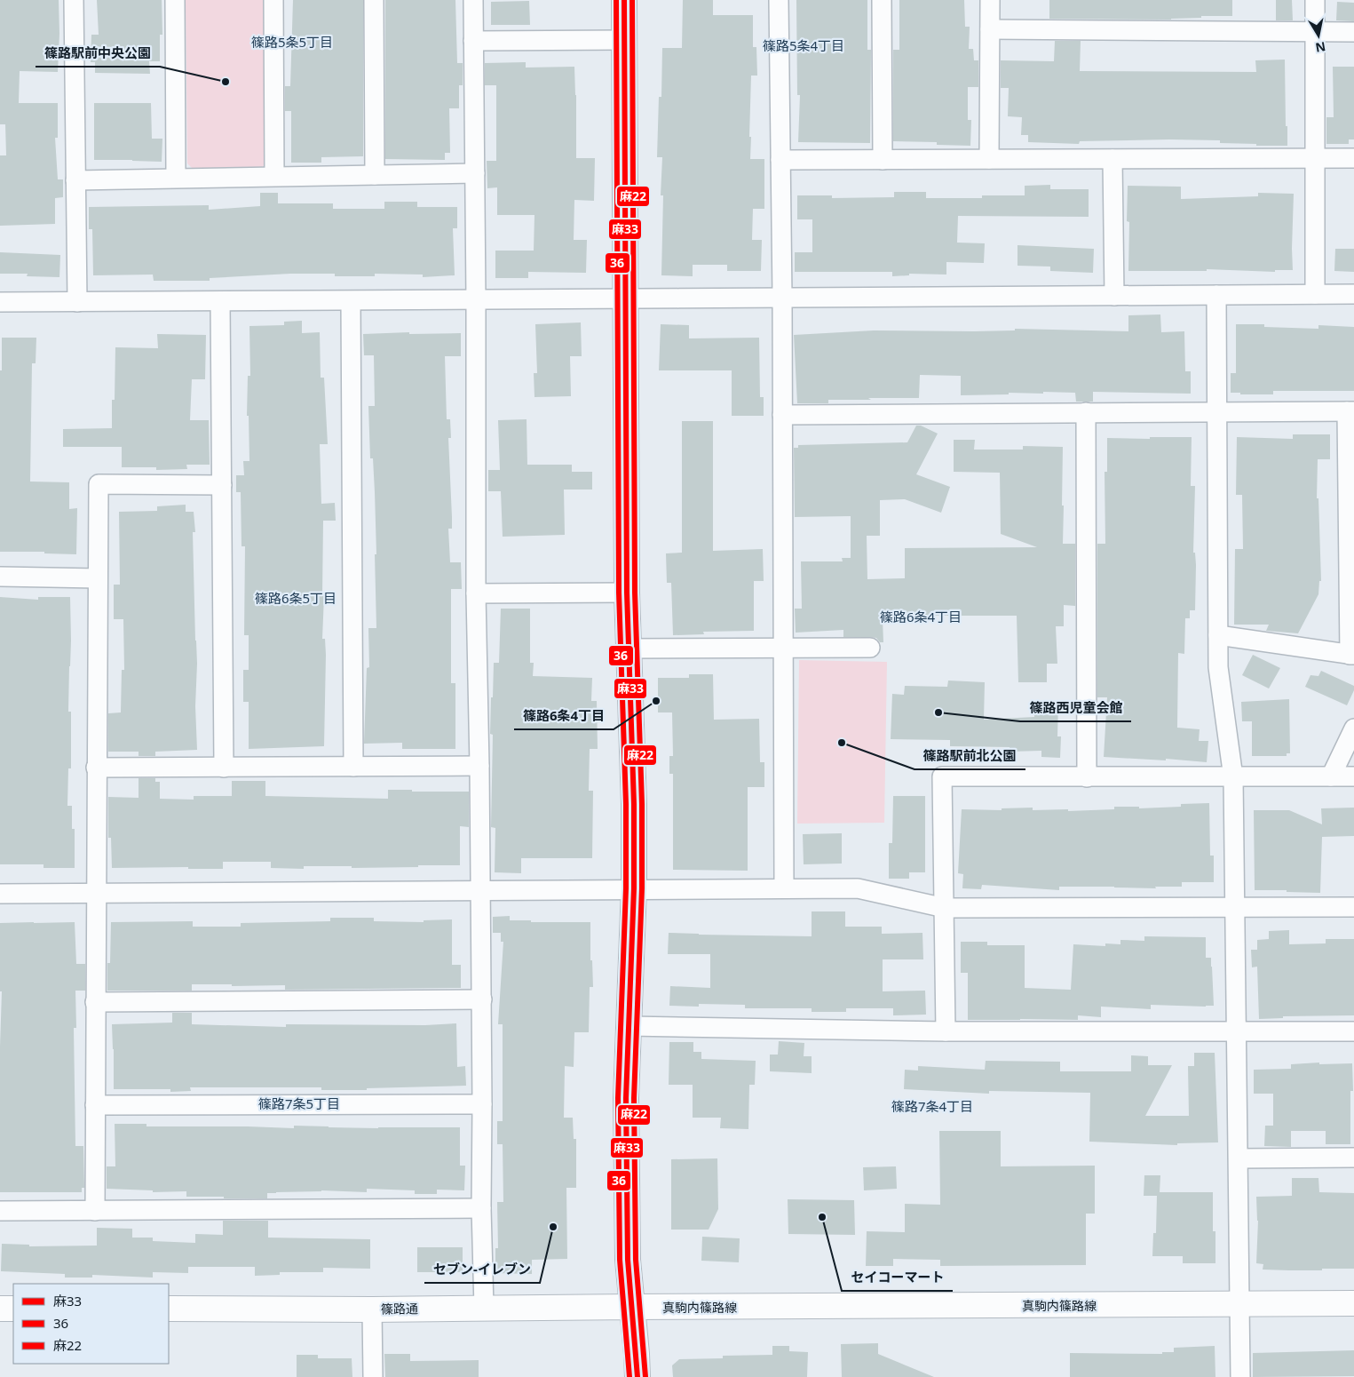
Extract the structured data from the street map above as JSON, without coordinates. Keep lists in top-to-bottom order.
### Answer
{
  "streets": {
    "main road": ["真駒内篠路線", "篠路通"]
  },
  "crossings": [
    ["真駒内篠路線", "篠路通"]
  ],
  "districts": [
    "篠路5条5丁目",
    "篠路5条4丁目",
    "篠路6条5丁目",
    "篠路6条4丁目",
    "篠路7条5丁目",
    "篠路7条4丁目"
  ],
  "places": [
    "篠路駅前中央公園",
    "篠路6条4丁目",
    "篠路西児童会館",
    "篠路駅前北公園",
    "セイコーマート",
    "セブン-イレブン"
  ],
  "lines": ["transit line 麻33", "transit line 36", "transit line 麻22"],
  "legend": ["麻33", "36", "麻22"],
  "north": "bottom"
}
